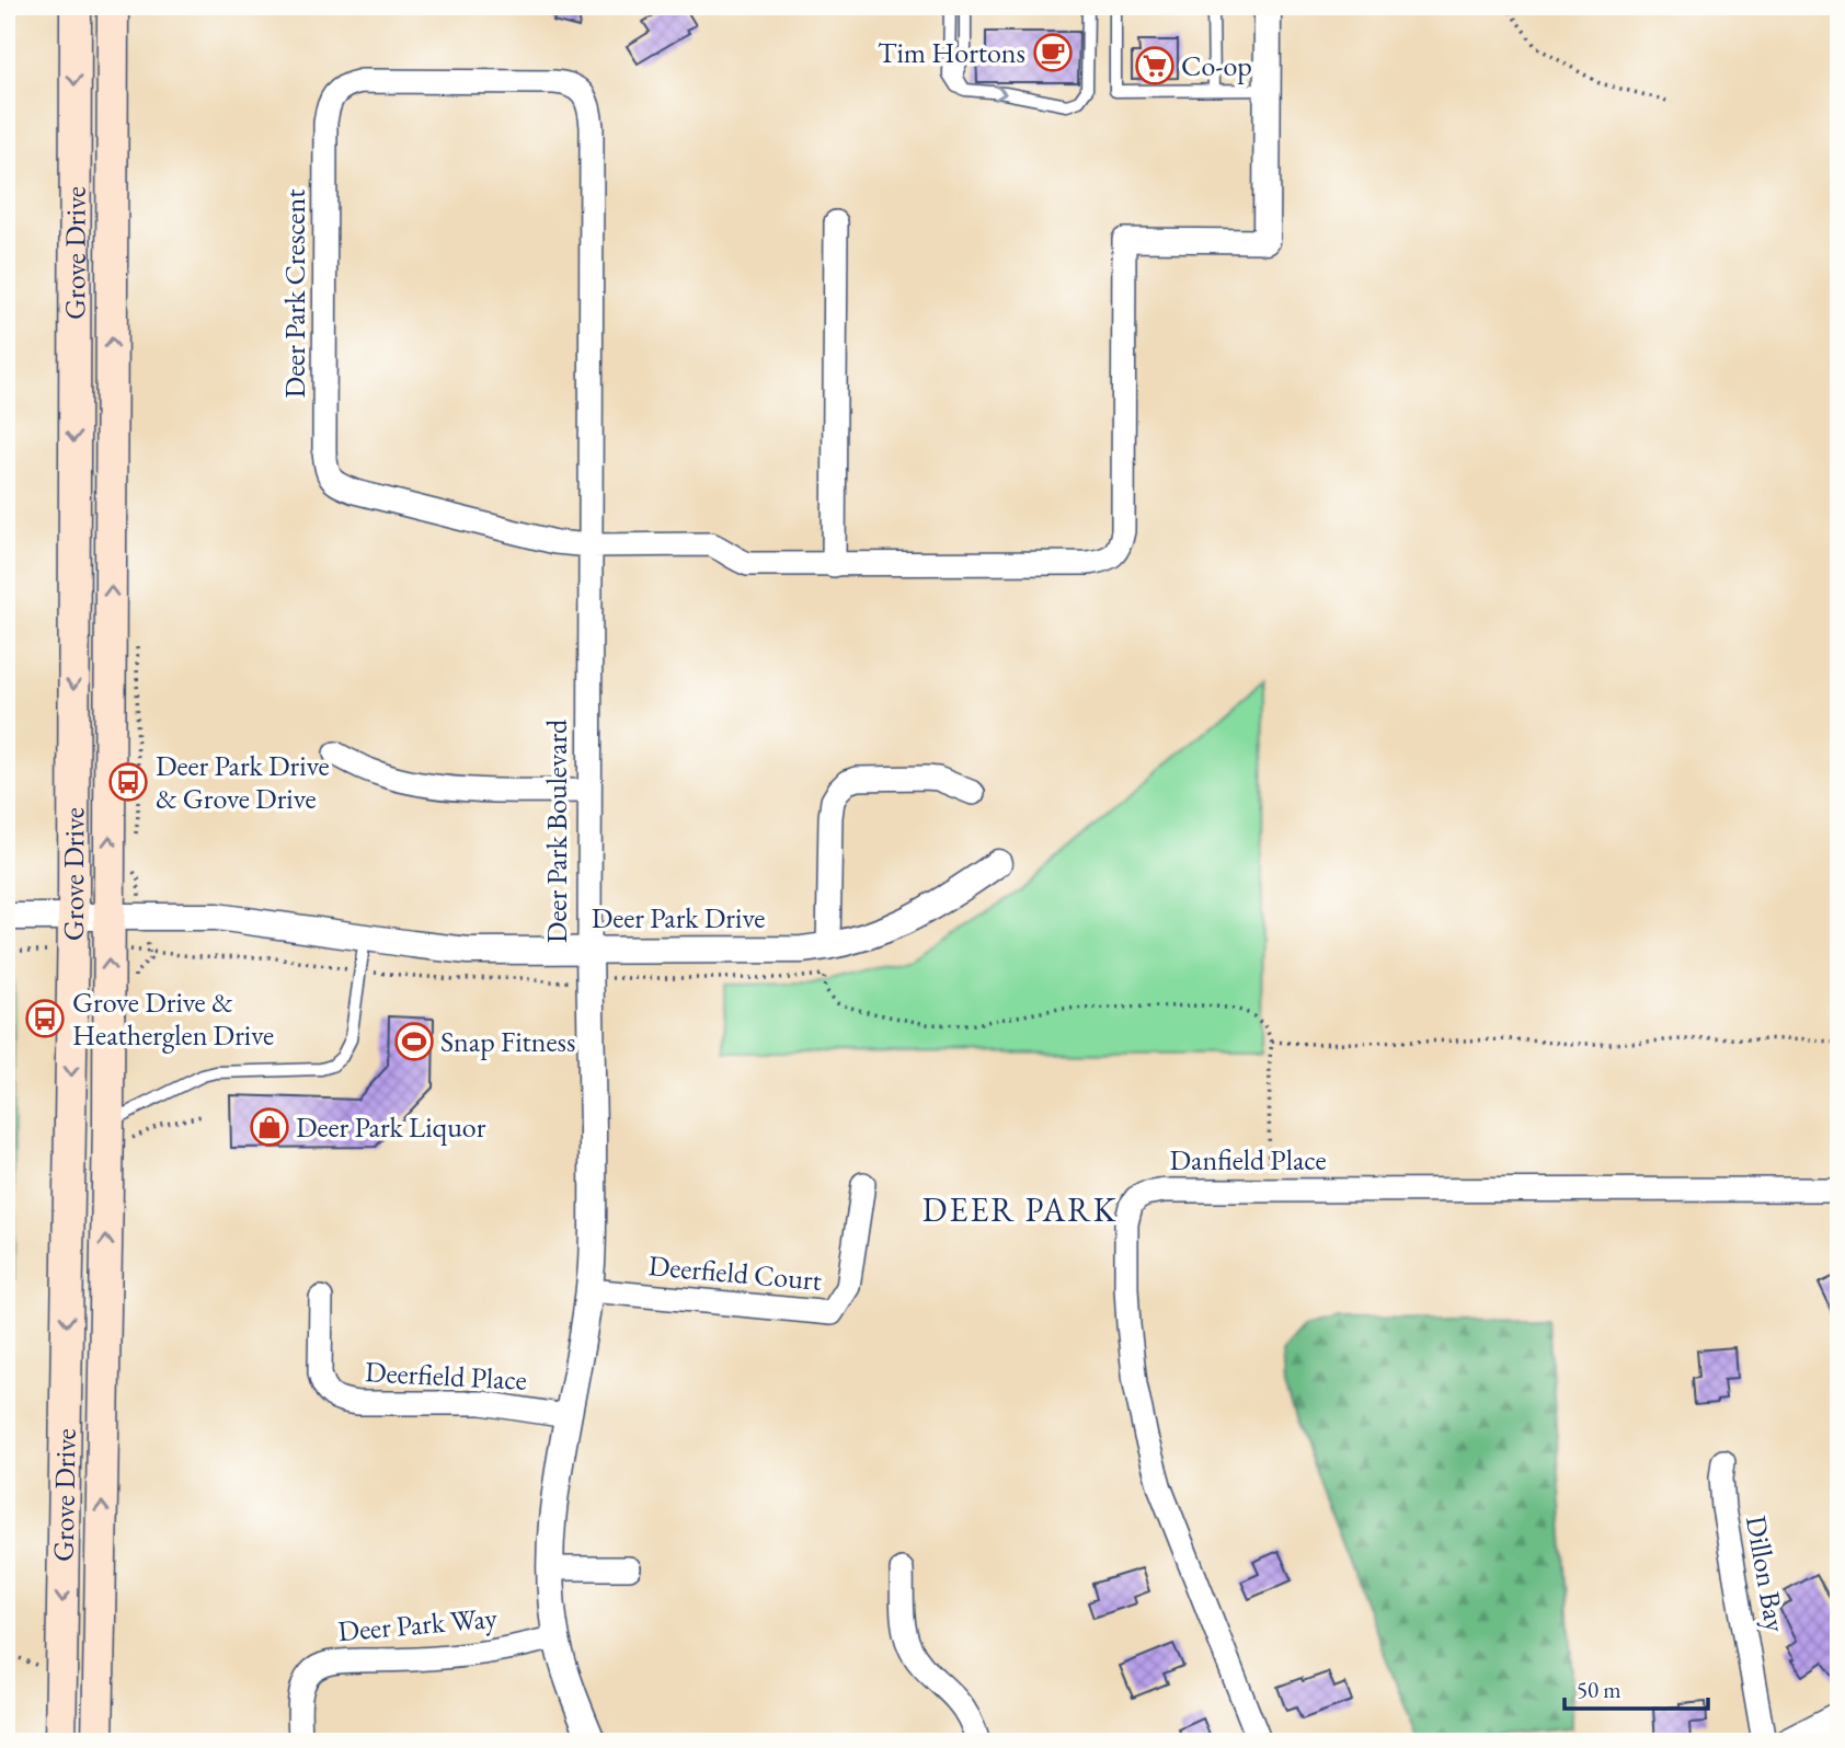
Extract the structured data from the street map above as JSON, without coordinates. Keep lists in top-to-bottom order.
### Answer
{
  "streets": {
    "main road": ["Grove Drive"],
    "street": [
      "Deer Park Crescent",
      "Deer Park Boulevard",
      "Deer Park Drive",
      "Danfield Place",
      "Deerfield Court",
      "Deerfield Place",
      "Dillon Bay",
      "Deer Park Way"
    ]
  },
  "crossings": [
    ["Grove Drive", "Deer Park Drive"],
    ["Deer Park Crescent", "Deer Park Boulevard"],
    ["Deer Park Boulevard", "Deer Park Drive"],
    ["Deer Park Boulevard", "Deerfield Court"],
    ["Deer Park Boulevard", "Deerfield Place"],
    ["Deer Park Boulevard", "Deer Park Way"]
  ],
  "districts": ["DEER PARK"],
  "places": {
    "cafe": ["Tim Hortons"],
    "supermarket": ["Co-op"],
    "bus stop": ["Deer Park Drive & Grove Drive", "Grove Drive & Heatherglen Drive"],
    "sports": ["Snap Fitness"],
    "shop": ["Deer Park Liquor"]
  },
  "scale_bar": "50 m"
}
